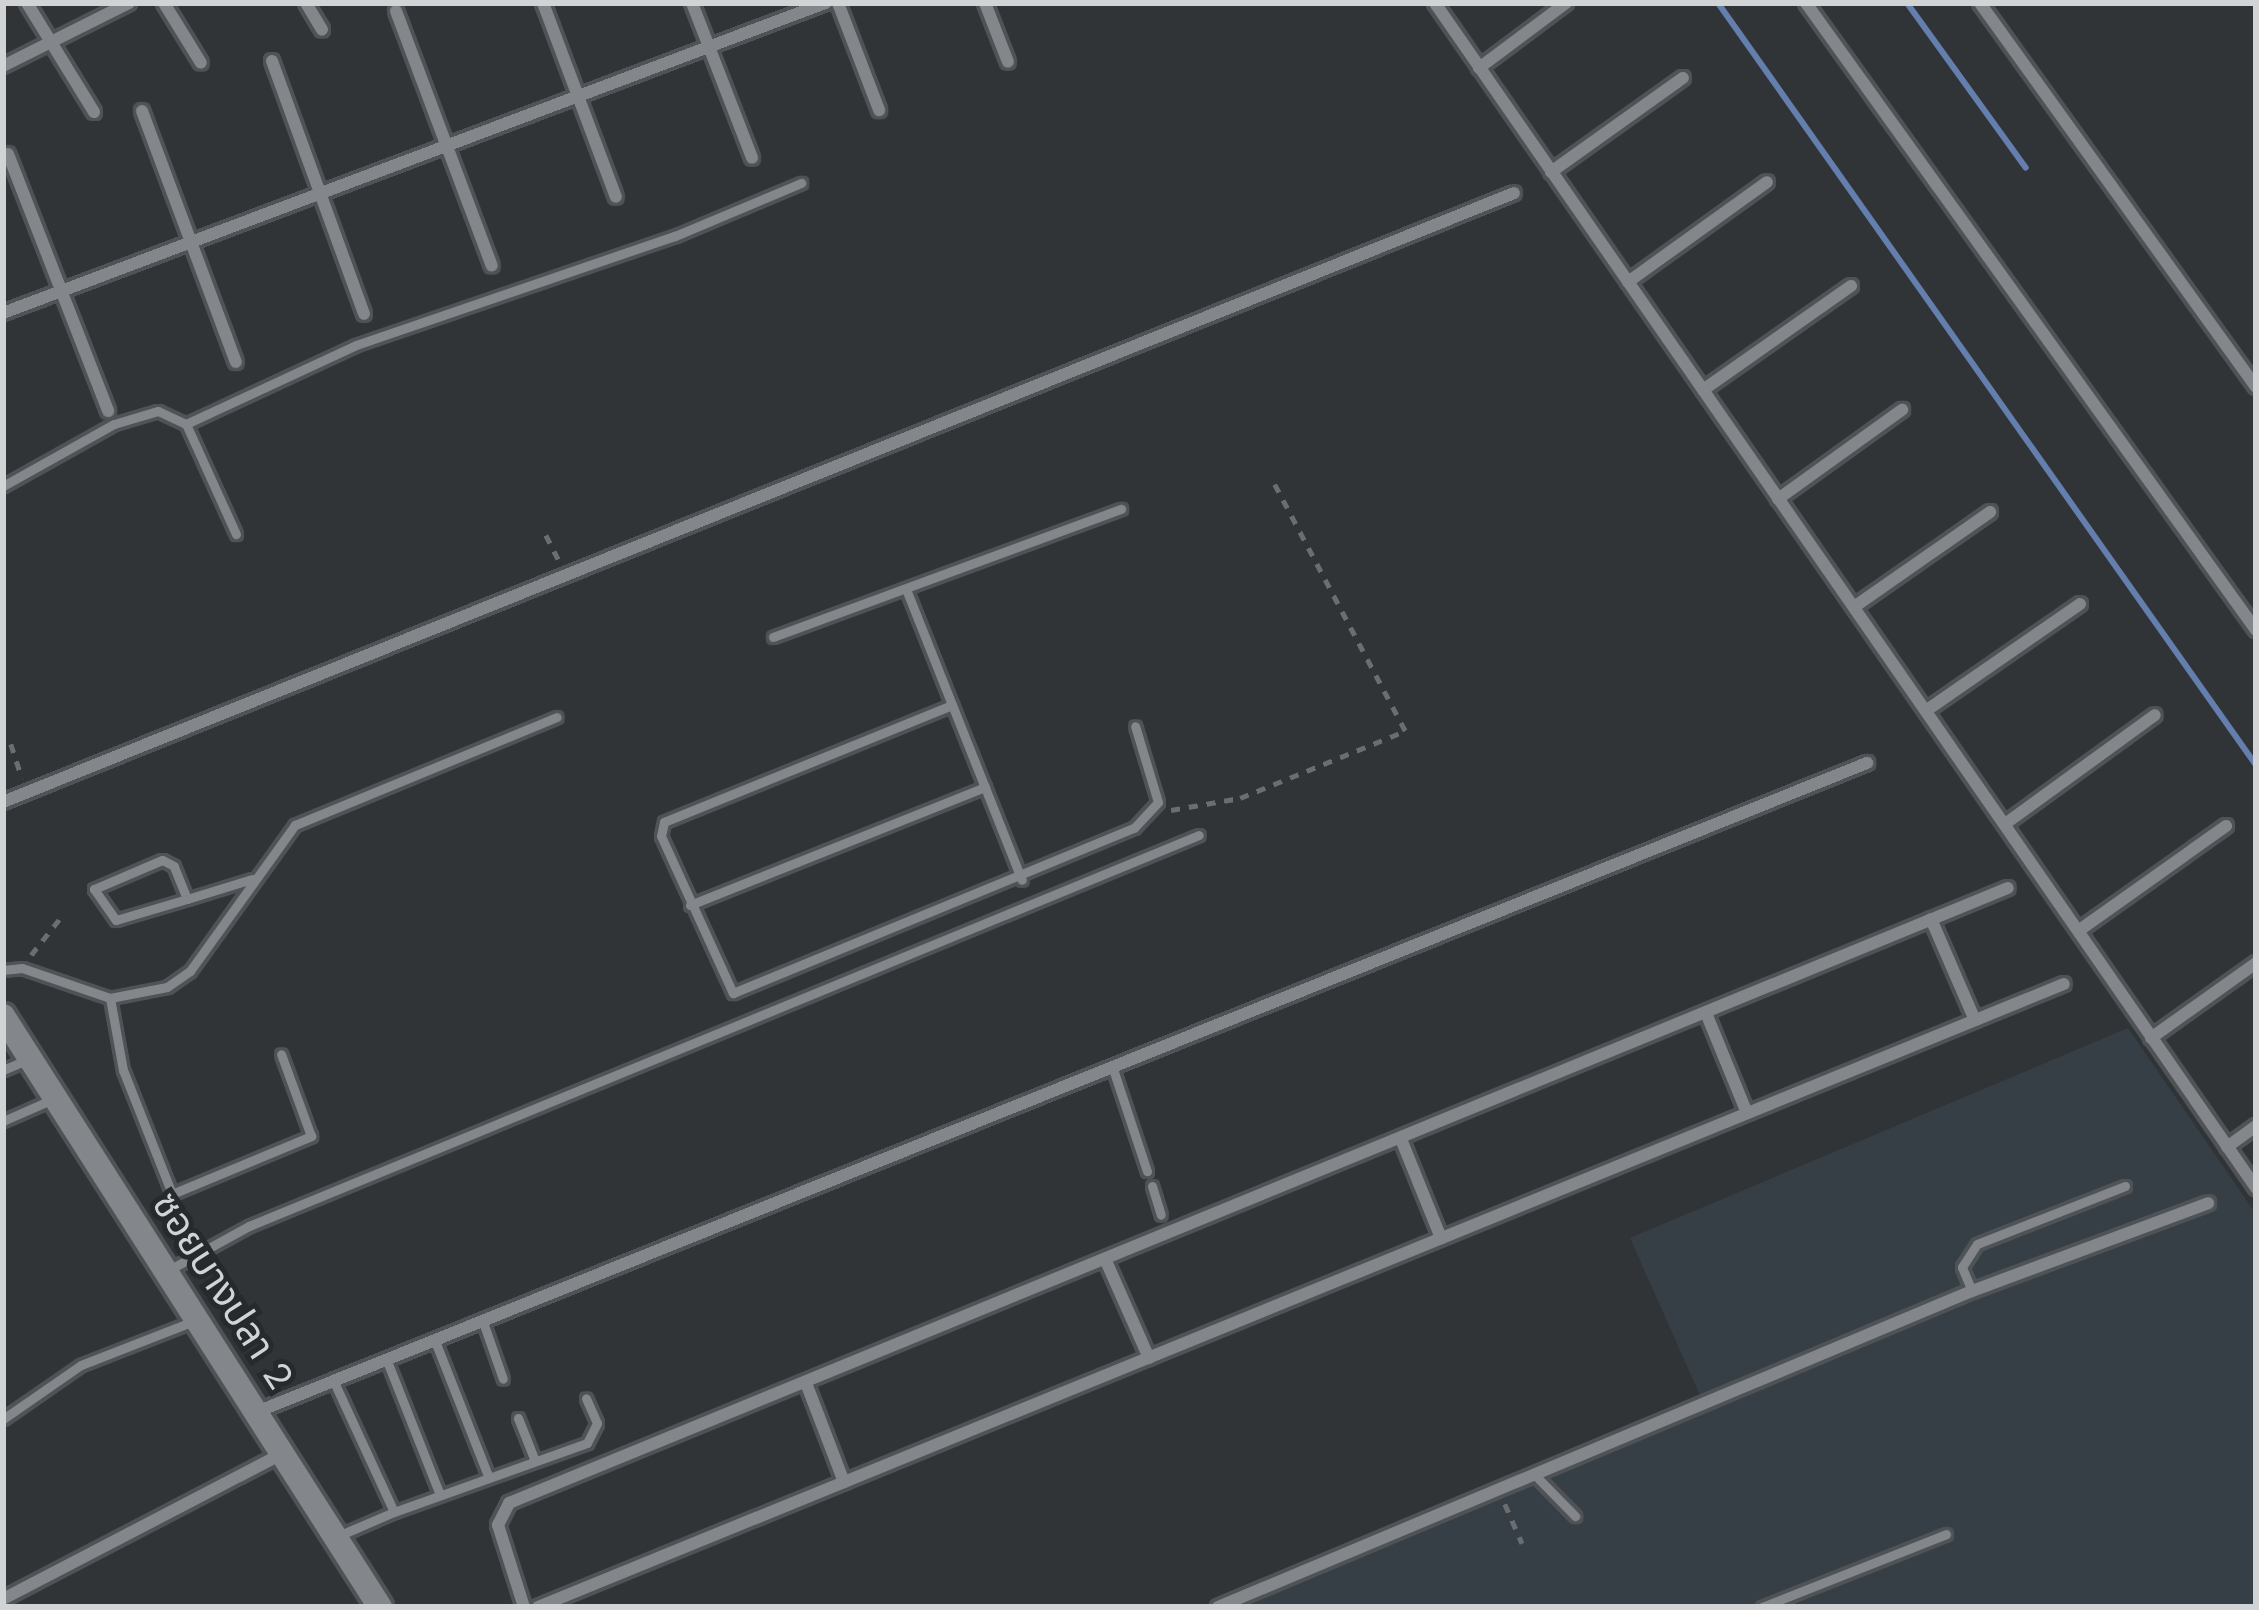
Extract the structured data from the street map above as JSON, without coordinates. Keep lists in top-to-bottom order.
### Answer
{
  "streets": {
    "street": ["ซอยบางปลา 2"]
  }
}
